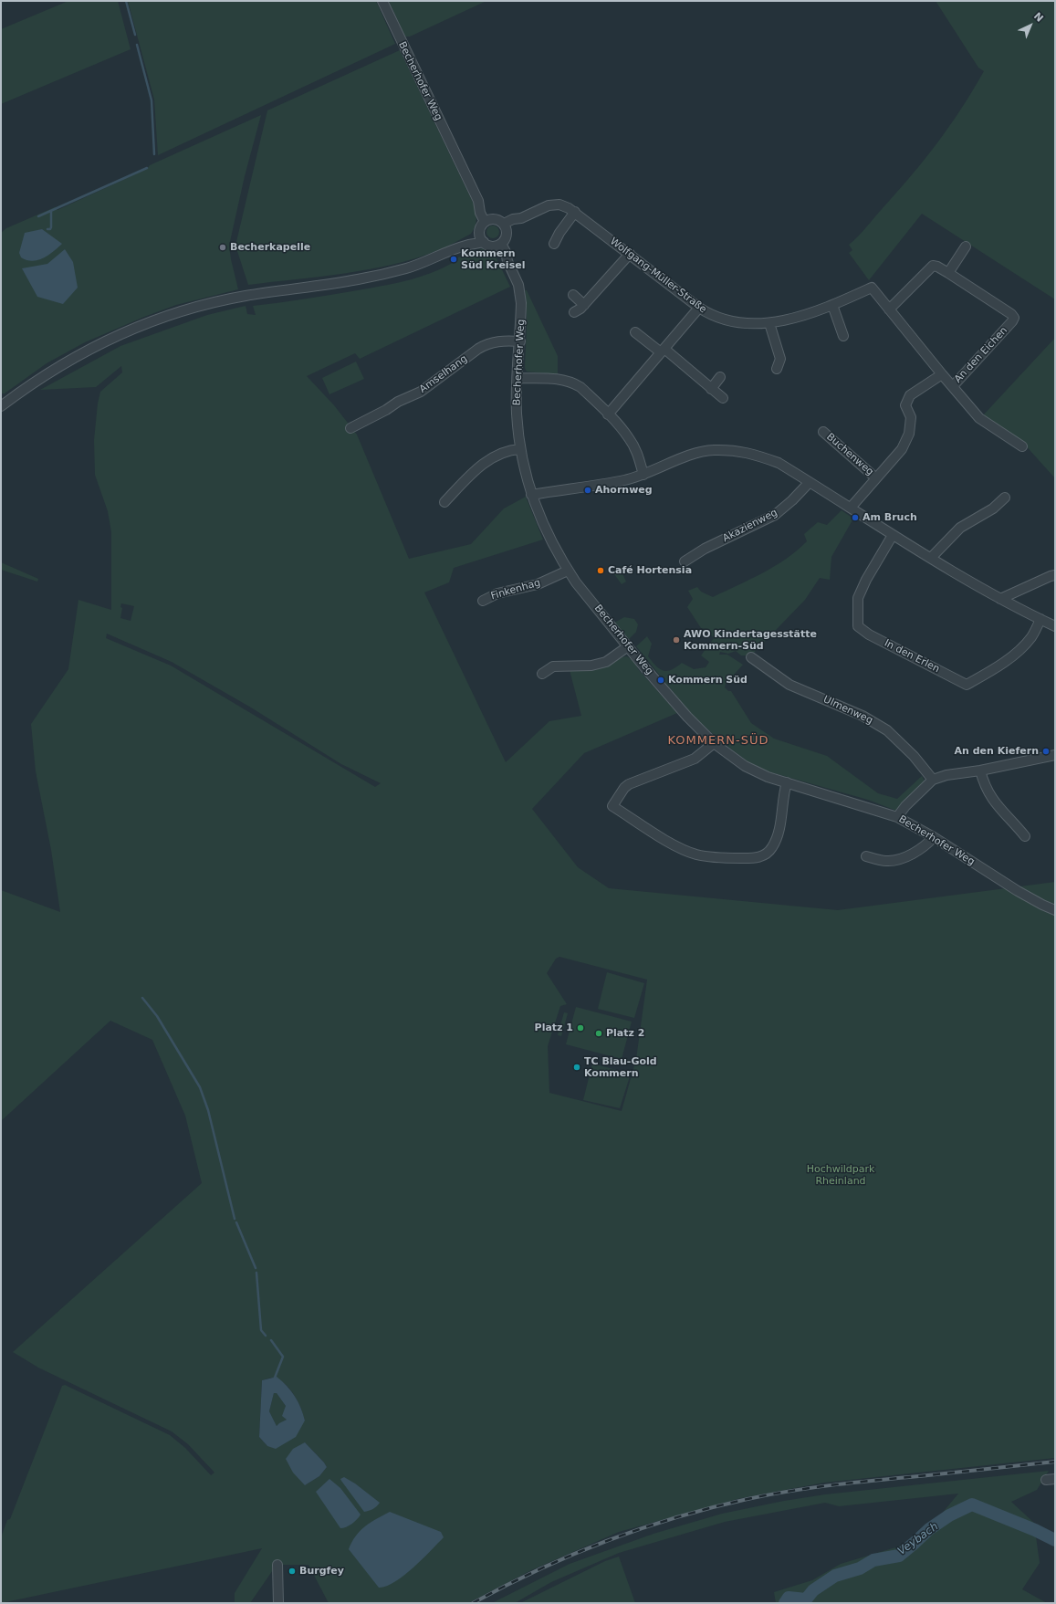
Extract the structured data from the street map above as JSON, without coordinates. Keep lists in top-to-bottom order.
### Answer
{
  "streets": {
    "street": [
      "Becherhofer Weg",
      "Wolfgang-Müller-Straße",
      "An den Eichen",
      "Amselhang",
      "Buchenweg",
      "Akazienweg",
      "Finkenhag",
      "In den Erlen",
      "Ulmenweg"
    ]
  },
  "crossings": [
    ["Becherhofer Weg", "Wolfgang-Müller-Straße"],
    ["Becherhofer Weg", "Amselhang"],
    ["Becherhofer Weg", "Finkenhag"],
    ["Wolfgang-Müller-Straße", "An den Eichen"],
    ["An den Eichen", "Buchenweg"]
  ],
  "districts": ["KOMMERN-SÜD"],
  "water": ["Veybach"],
  "parks": ["Hochwildpark Rheinland"],
  "places": [
    "Becherkapelle",
    "Kommern Süd Kreisel",
    "Ahornweg",
    "Am Bruch",
    "Café Hortensia",
    "AWO Kindertagesstätte Kommern-Süd",
    "Kommern Süd",
    "An den Kiefern",
    "Platz 1",
    "Platz 2",
    "TC Blau-Gold Kommern",
    "Burgfey"
  ],
  "north": "top right"
}
